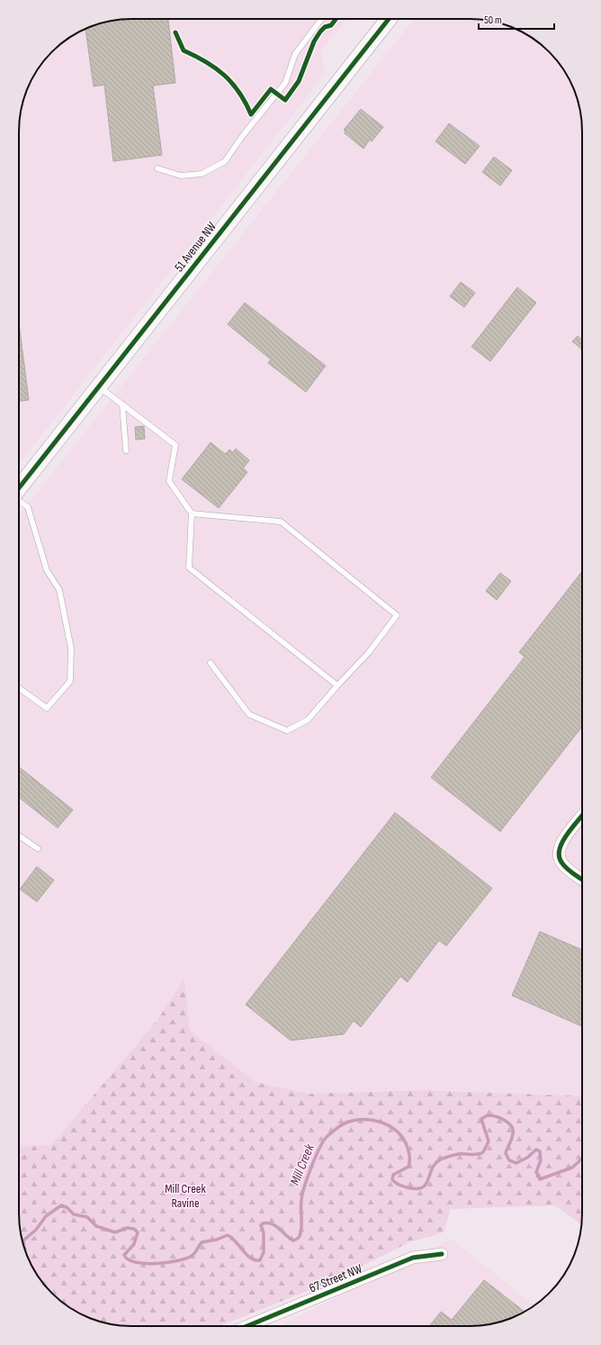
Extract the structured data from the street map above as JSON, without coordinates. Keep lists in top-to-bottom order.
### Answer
{
  "streets": {
    "street": ["51 Avenue NW", "67 Street NW"]
  },
  "water": ["Mill Creek"],
  "parks": ["Mill Creek Ravine"],
  "scale_bar": "50 m"
}
